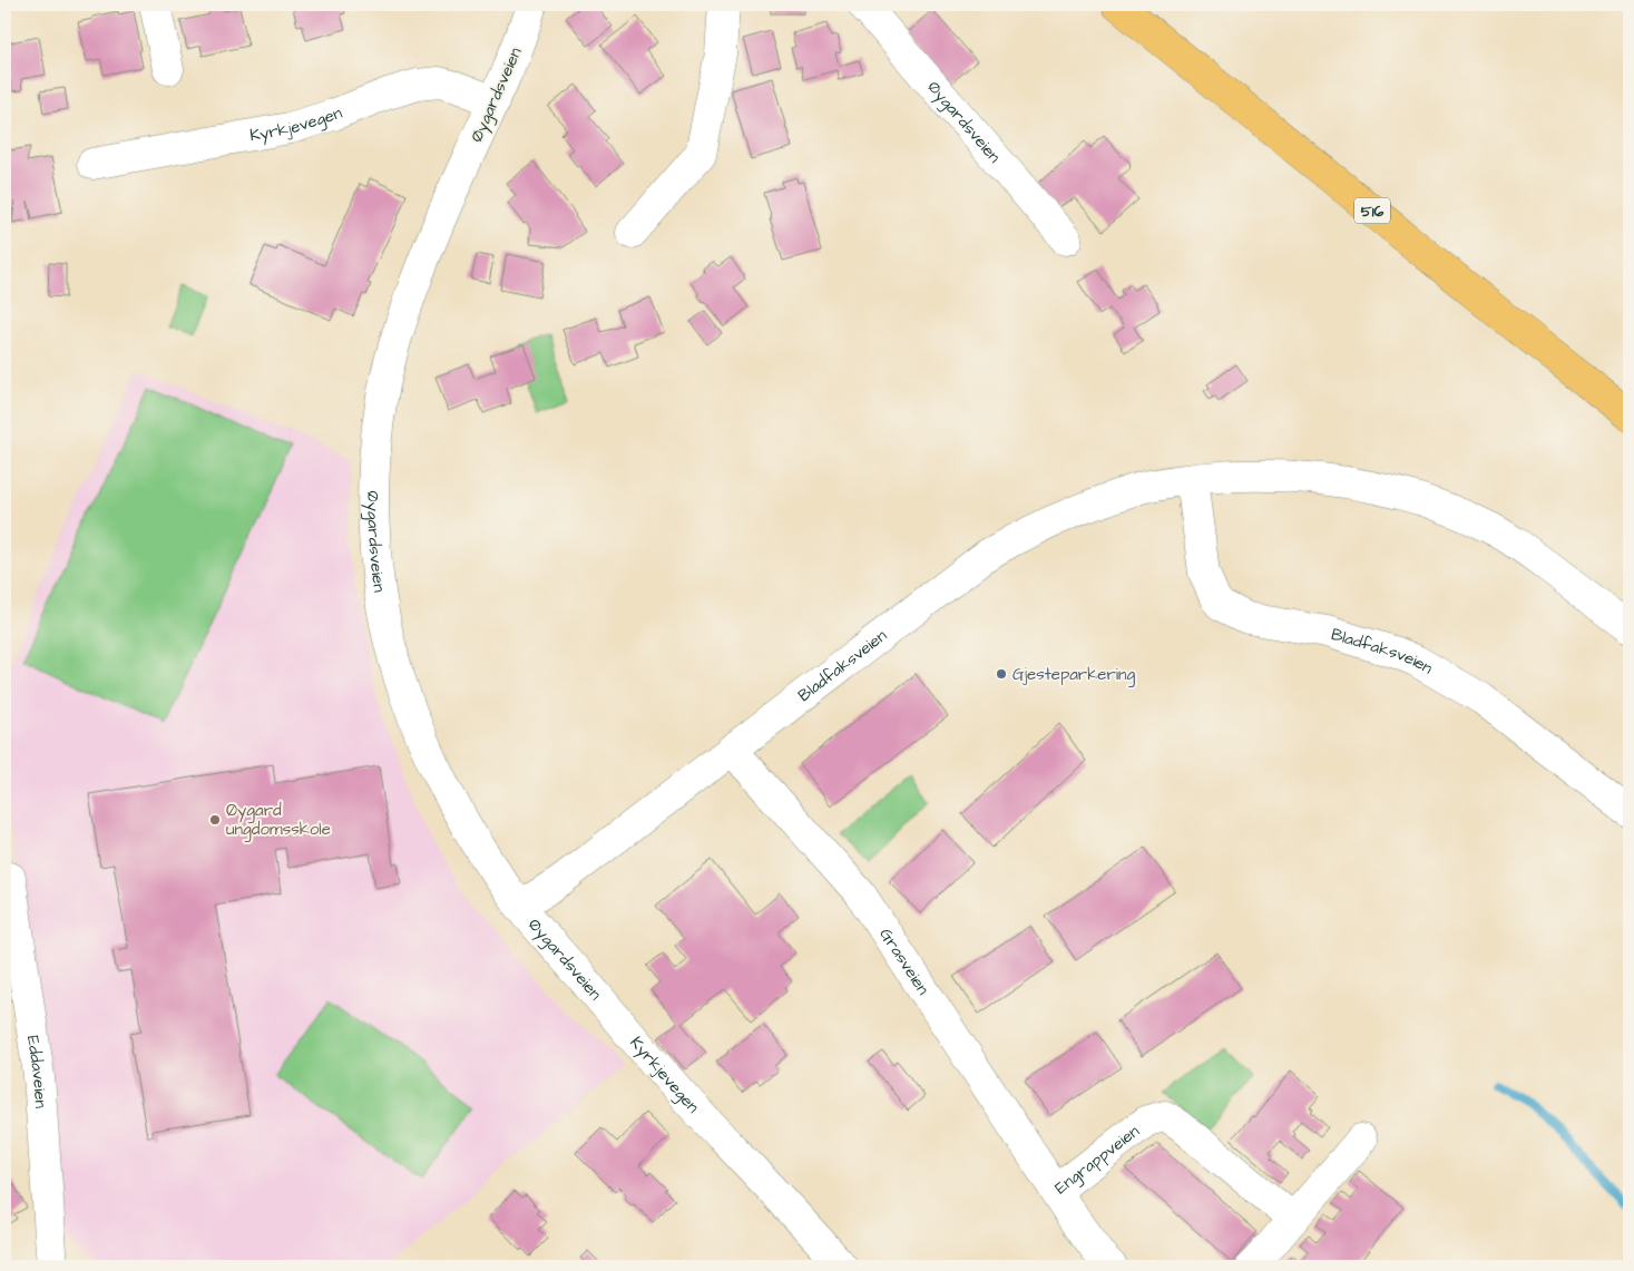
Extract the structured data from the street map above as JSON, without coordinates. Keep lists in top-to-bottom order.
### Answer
{
  "streets": {
    "main road": ["516"],
    "street": [
      "Øygardsveien",
      "Kyrkjevegen",
      "Bladfaksveien",
      "Grasveien",
      "Eddaveien",
      "Engrappveien"
    ]
  },
  "crossings": [
    ["Øygardsveien", "Kyrkjevegen"],
    ["Øygardsveien", "Bladfaksveien"],
    ["Bladfaksveien", "Grasveien"],
    ["Grasveien", "Engrappveien"]
  ],
  "places": ["Gjesteparkering", "Øygard ungdomsskole"]
}
